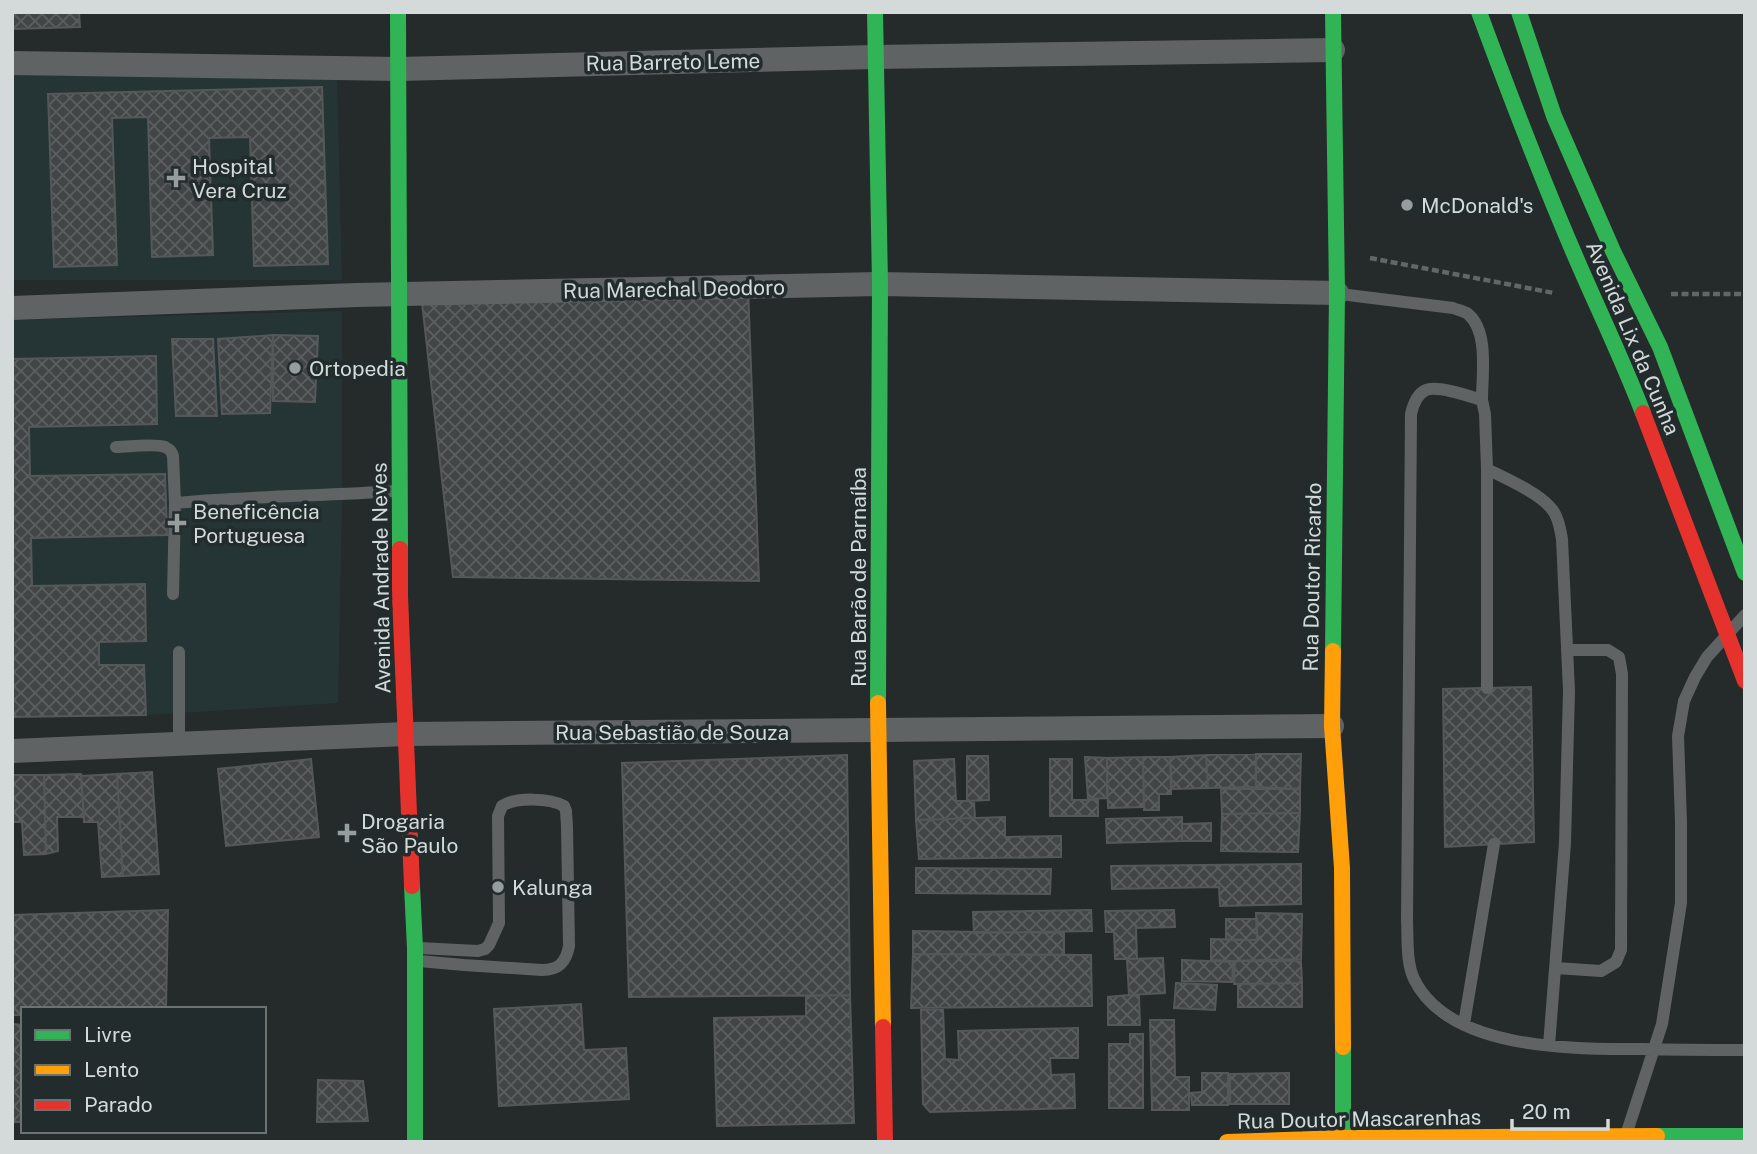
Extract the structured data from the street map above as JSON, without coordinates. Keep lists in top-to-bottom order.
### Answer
{
  "streets": {
    "main road": [
      "Avenida Lix da Cunha",
      "Rua Barão de Parnaíba",
      "Rua Doutor Ricardo",
      "Avenida Andrade Neves",
      "Rua Doutor Mascarenhas"
    ],
    "street": ["Rua Barreto Leme", "Rua Marechal Deodoro", "Rua Sebastião de Souza"]
  },
  "crossings": [
    ["Rua Barreto Leme", "Rua Barão de Parnaíba"],
    ["Rua Barreto Leme", "Rua Doutor Ricardo"],
    ["Rua Barreto Leme", "Avenida Andrade Neves"],
    ["Rua Marechal Deodoro", "Rua Barão de Parnaíba"],
    ["Rua Marechal Deodoro", "Rua Doutor Ricardo"],
    ["Rua Marechal Deodoro", "Avenida Andrade Neves"],
    ["Rua Barão de Parnaíba", "Rua Sebastião de Souza"],
    ["Rua Doutor Ricardo", "Rua Sebastião de Souza"],
    ["Rua Doutor Ricardo", "Rua Doutor Mascarenhas"],
    ["Avenida Andrade Neves", "Rua Sebastião de Souza"]
  ],
  "places": {
    "health": ["Hospital Vera Cruz", "Beneficência Portuguesa", "Drogaria São Paulo"],
    "other": ["McDonald's", "Ortopedia", "Kalunga"]
  },
  "legend": ["Livre", "Lento", "Parado"],
  "scale_bar": "20 m"
}
